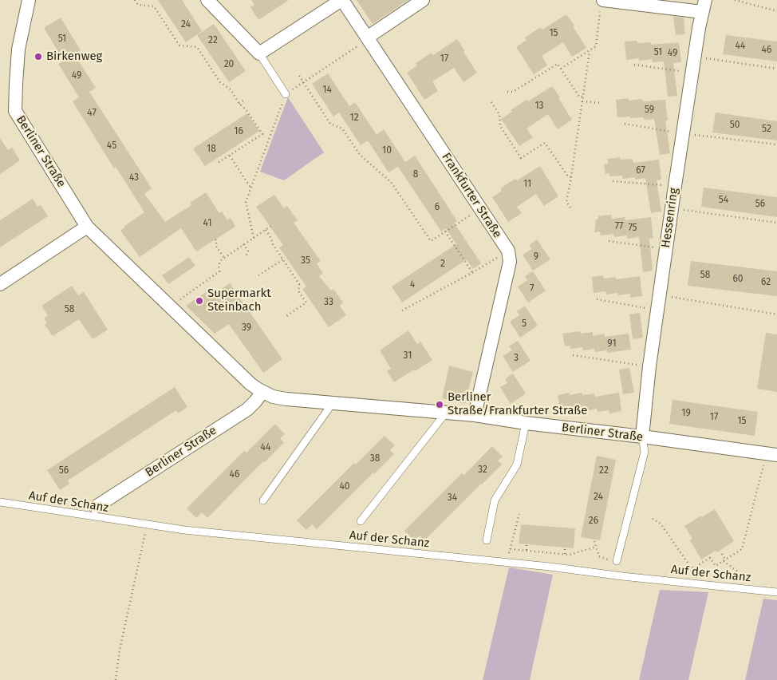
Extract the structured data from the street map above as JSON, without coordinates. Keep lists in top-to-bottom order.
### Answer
{
  "streets": {
    "street": ["Berliner Straße", "Frankfurter Straße", "Hessenring"],
    "lane": ["Auf der Schanz"]
  },
  "crossings": [
    ["Berliner Straße", "Frankfurter Straße"],
    ["Berliner Straße", "Hessenring"]
  ],
  "places": ["Birkenweg", "Supermarkt Steinbach", "Berliner Straße/Frankfurter Straße"],
  "house_numbers": [
    "24",
    "15",
    "51",
    "22",
    "44",
    "46",
    "51",
    "49",
    "17",
    "20",
    "49",
    "14",
    "13",
    "59",
    "47",
    "12",
    "50",
    "52",
    "16",
    "45",
    "18",
    "10",
    "67",
    "8",
    "43",
    "11",
    "54",
    "56",
    "6",
    "41",
    "77",
    "75",
    "9",
    "35",
    "2",
    "58",
    "60",
    "62",
    "4",
    "7",
    "33",
    "58",
    "5",
    "39",
    "91",
    "31",
    "3",
    "19",
    "17",
    "15",
    "44",
    "38",
    "32",
    "56",
    "22",
    "46",
    "40",
    "24",
    "34",
    "26"
  ]
}
